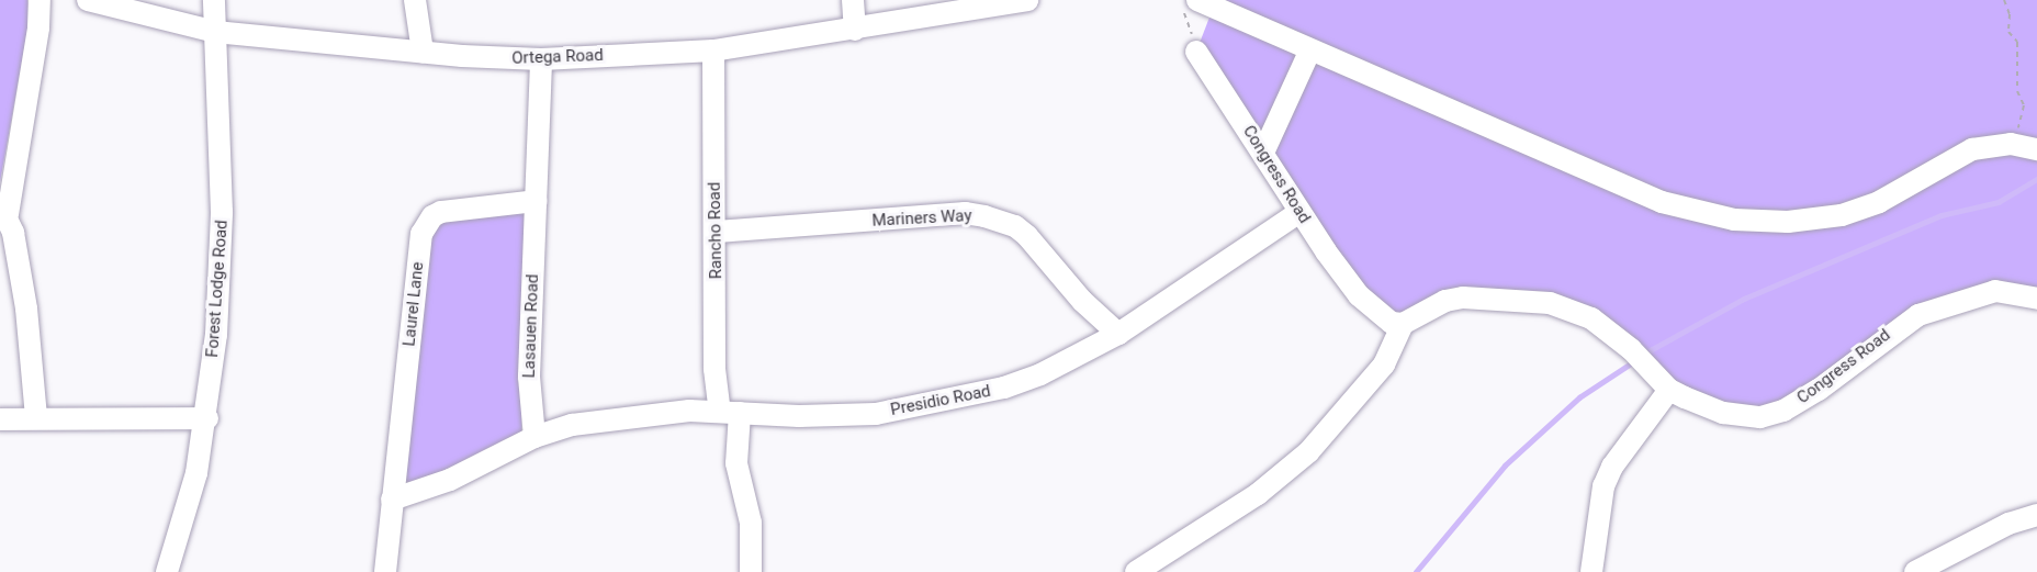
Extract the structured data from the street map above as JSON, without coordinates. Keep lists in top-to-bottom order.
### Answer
{
  "streets": {
    "street": [
      "Ortega Road",
      "Congress Road",
      "Mariners Way",
      "Rancho Road",
      "Forest Lodge Road",
      "Laurel Lane",
      "Lasauen Road",
      "Presidio Road"
    ]
  },
  "crossings": [
    ["Ortega Road", "Rancho Road"],
    ["Ortega Road", "Forest Lodge Road"],
    ["Ortega Road", "Lasauen Road"],
    ["Congress Road", "Presidio Road"],
    ["Mariners Way", "Rancho Road"],
    ["Mariners Way", "Presidio Road"],
    ["Rancho Road", "Presidio Road"],
    ["Laurel Lane", "Lasauen Road"],
    ["Lasauen Road", "Presidio Road"]
  ]
}
